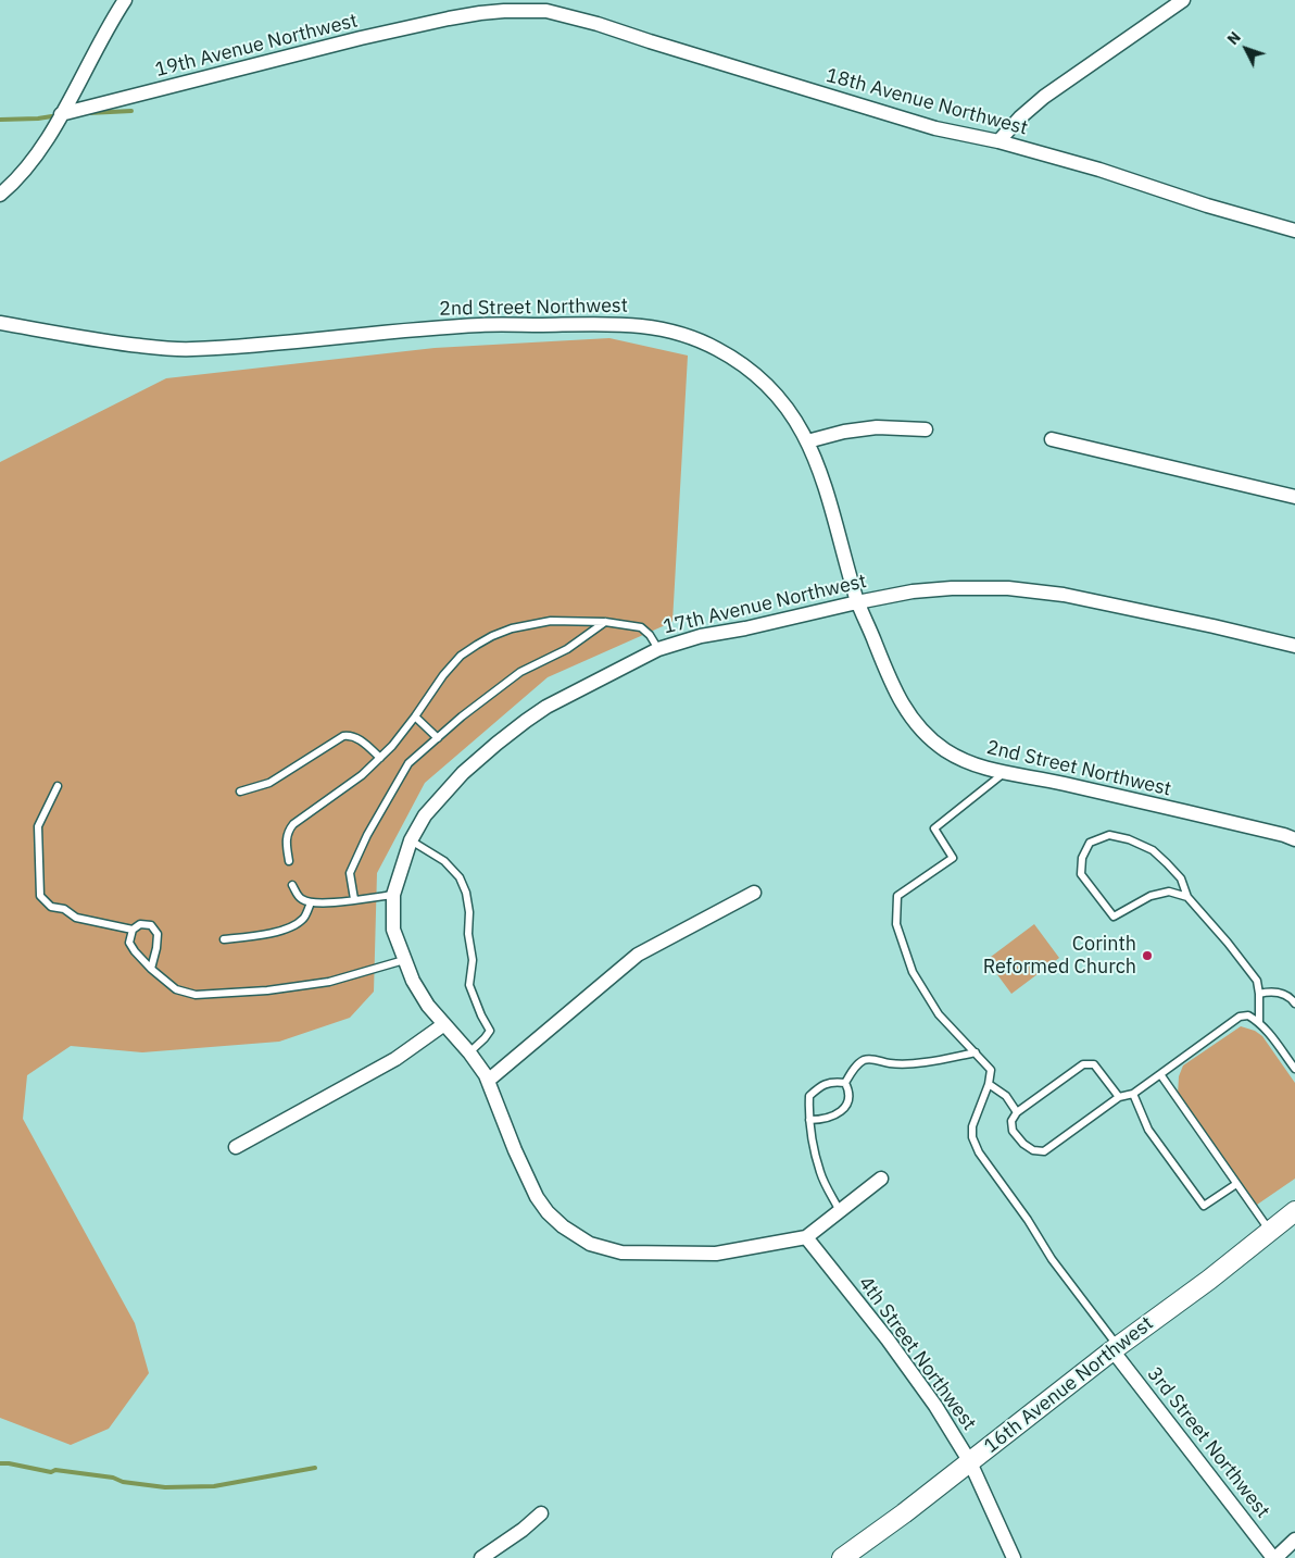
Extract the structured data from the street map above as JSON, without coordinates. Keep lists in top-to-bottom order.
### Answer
{
  "streets": {
    "main road": ["16th Avenue Northwest"],
    "street": [
      "19th Avenue Northwest",
      "18th Avenue Northwest",
      "2nd Street Northwest",
      "17th Avenue Northwest",
      "4th Street Northwest",
      "3rd Street Northwest"
    ]
  },
  "crossings": [
    ["19th Avenue Northwest", "18th Avenue Northwest"],
    ["2nd Street Northwest", "17th Avenue Northwest"],
    ["17th Avenue Northwest", "4th Street Northwest"],
    ["4th Street Northwest", "16th Avenue Northwest"],
    ["16th Avenue Northwest", "3rd Street Northwest"]
  ],
  "places": ["Corinth Reformed Church"],
  "north": "top left"
}
